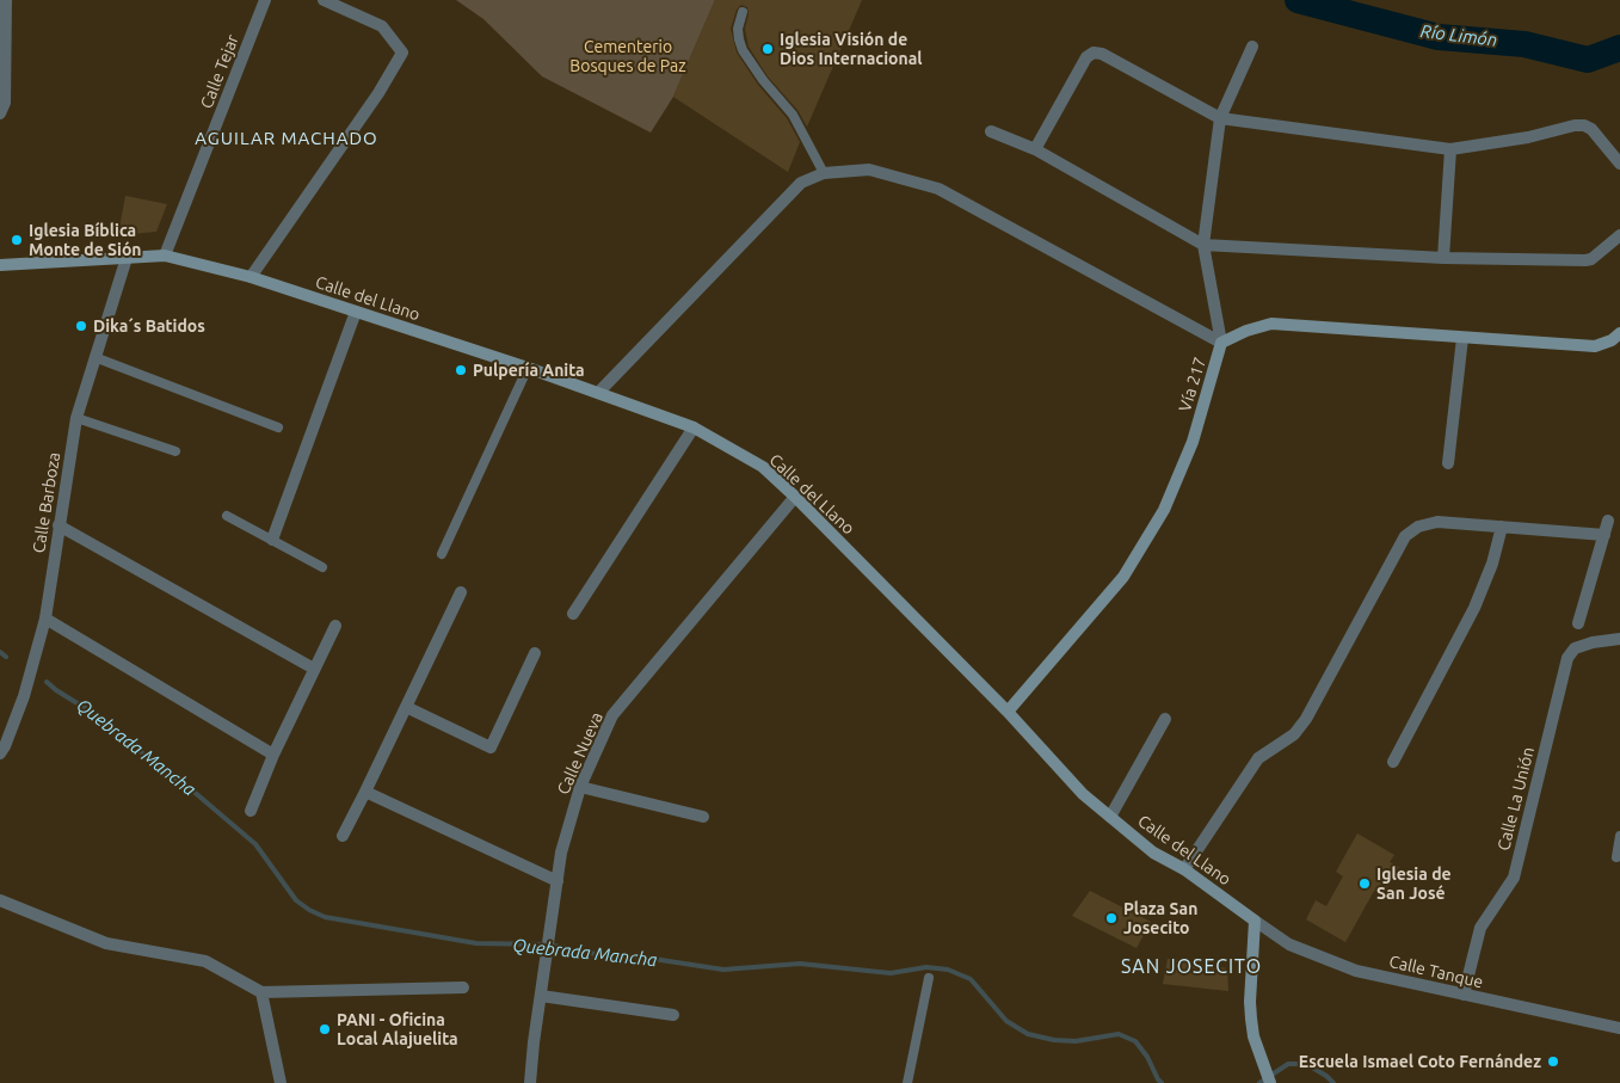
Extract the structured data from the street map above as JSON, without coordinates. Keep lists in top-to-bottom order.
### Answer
{
  "streets": {
    "main road": ["Calle del Llano", "Vía 217"],
    "street": [
      "Calle Tejar",
      "Calle Barboza",
      "Calle Nueva",
      "Calle La Unión",
      "Calle Tanque"
    ]
  },
  "crossings": [
    ["Calle Tejar", "Calle del Llano"],
    ["Calle del Llano", "Vía 217"],
    ["Calle del Llano", "Calle Barboza"],
    ["Calle del Llano", "Calle Nueva"],
    ["Calle del Llano", "Calle Tanque"],
    ["Calle La Unión", "Calle Tanque"]
  ],
  "districts": ["AGUILAR MACHADO", "SAN JOSECITO"],
  "water": ["Río Limón", "Quebrada Mancha"],
  "parks": ["Cementerio Bosques de Paz"],
  "places": [
    "Iglesia Visión de Dios Internacional",
    "Iglesia Bíblica Monte de Sión",
    "Dika´s Batidos",
    "Pulpería Anita",
    "Iglesia de San José",
    "Plaza San Josecito",
    "PANI - Oficina Local Alajuelita",
    "Escuela Ismael Coto Fernández"
  ]
}
